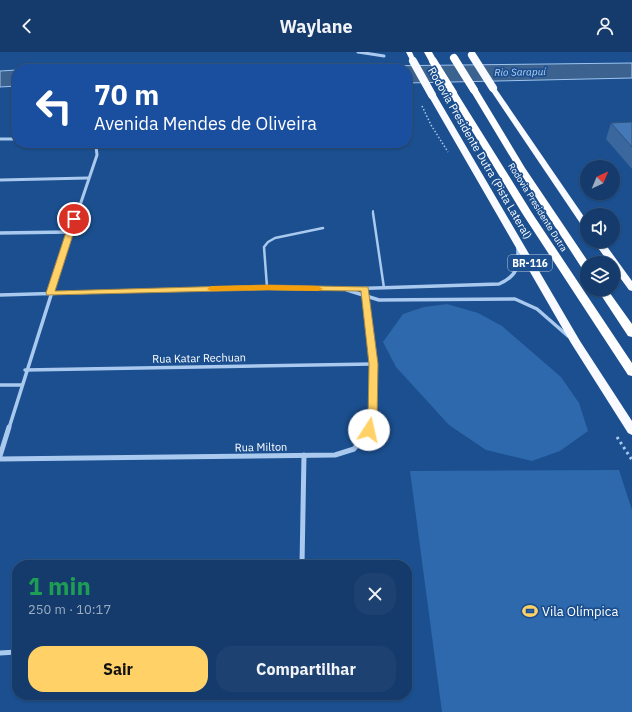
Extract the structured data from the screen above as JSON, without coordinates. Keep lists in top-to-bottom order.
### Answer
{
  "streets": {
    "highway": ["Rodovia Presidente Dutra (Pista Lateral)", "Rodovia Presidente Dutra", "BR-116"],
    "street": ["Rua Katar Rechuan", "Rua Milton"]
  },
  "crossings": [
    ["Rua Katar Rechuan", "Rua Milton"]
  ],
  "water": ["Rio Sarapuí"],
  "places": {
    "sports": ["Vila Olímpica"]
  },
  "north": "top right",
  "page": {
    "header": "Waylane",
    "turn": ["70 m", "Avenida Mendes de Oliveira"],
    "heading": ["1 min", "250 m · 10:17"],
    "buttons": ["Sair", "Compartilhar"]
  }
}
